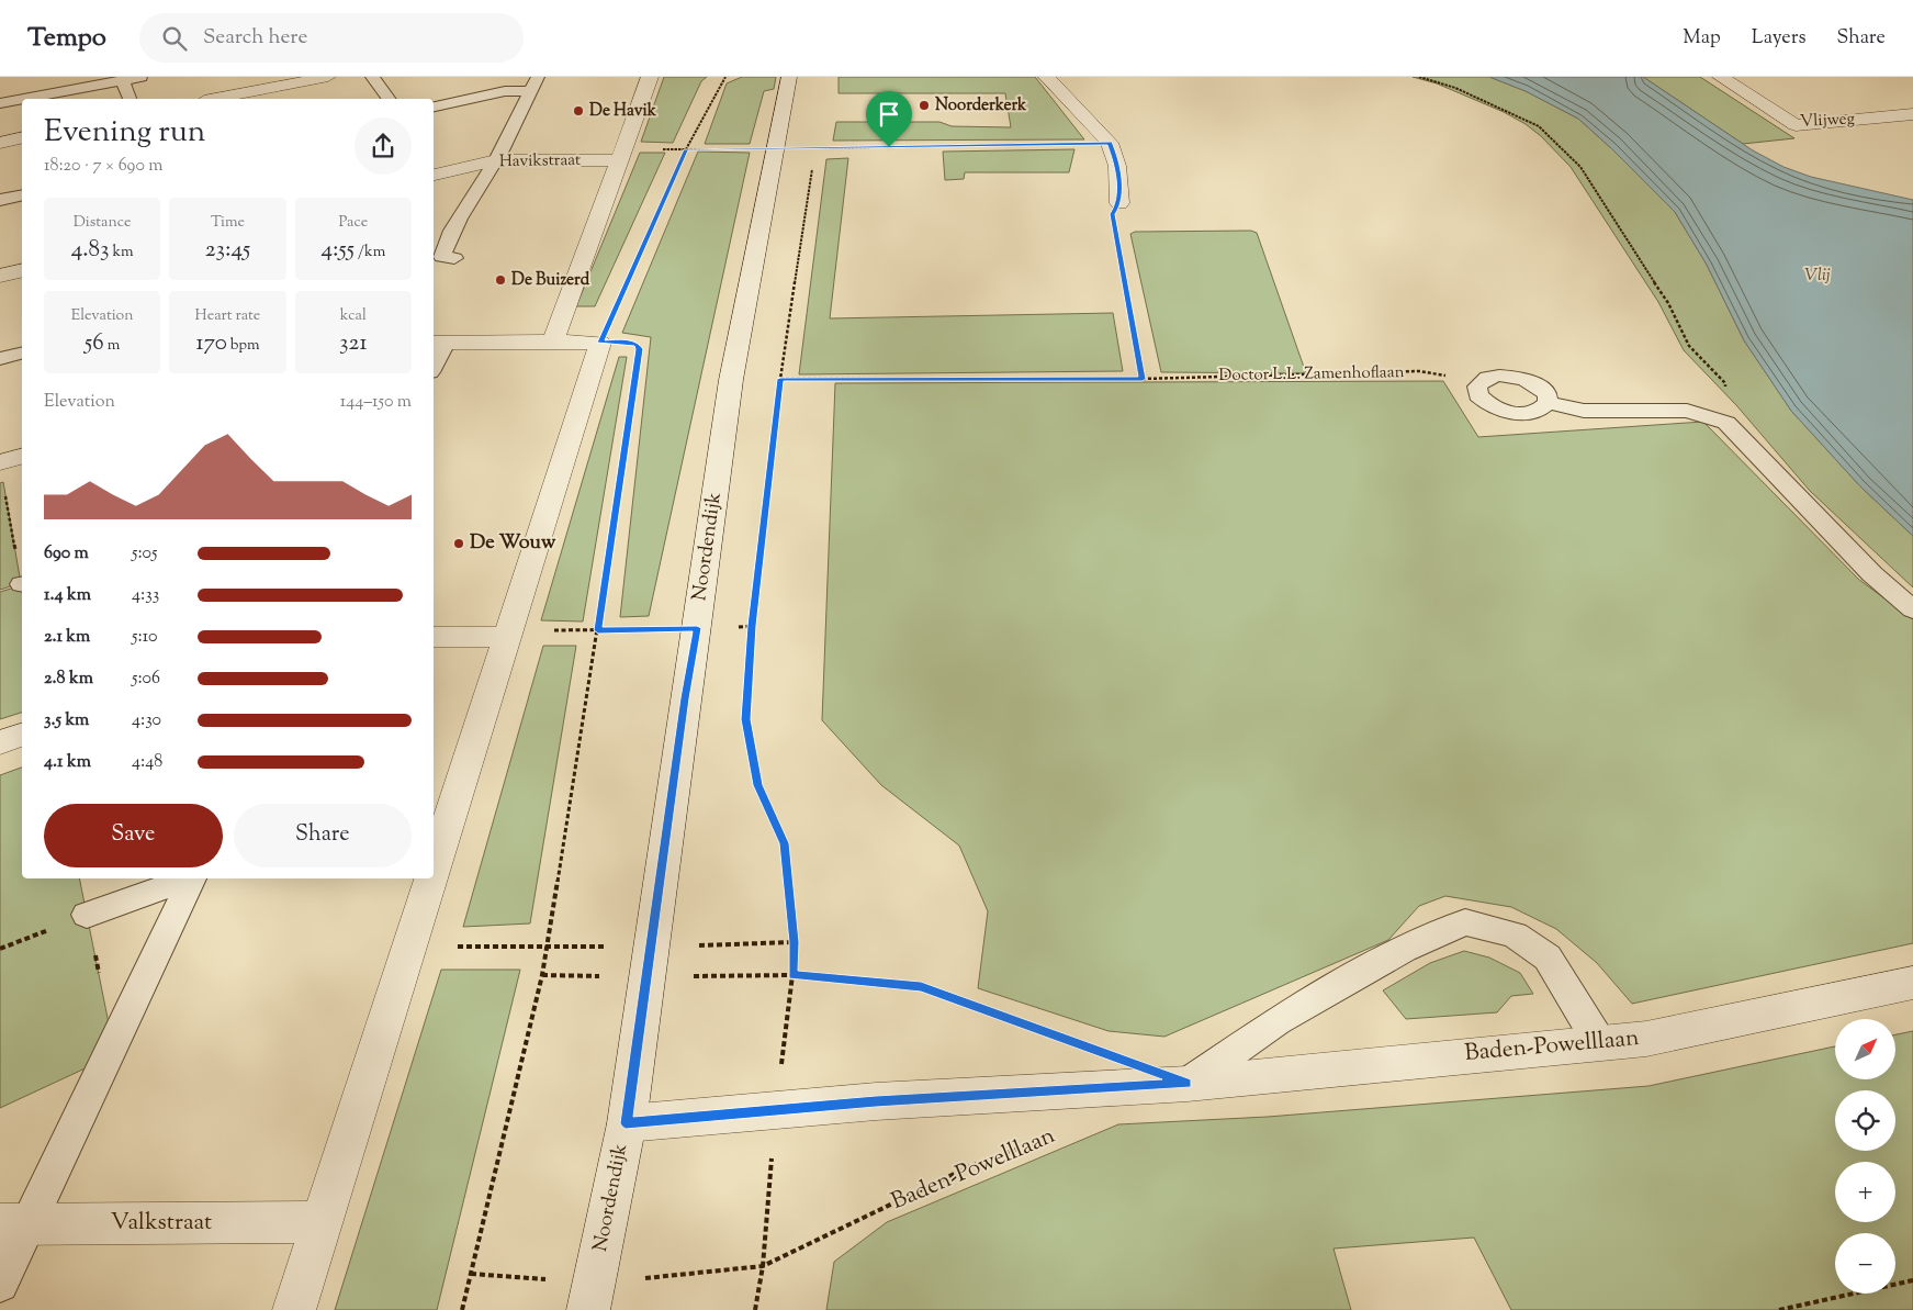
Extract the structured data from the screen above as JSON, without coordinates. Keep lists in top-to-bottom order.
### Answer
{
  "streets": {
    "street": [
      "Vlijweg",
      "Havikstraat",
      "Noordendijk",
      "Baden-Powelllaan",
      "Valkstraat"
    ],
    "path": ["Doctor L.L. Zamenhoflaan"]
  },
  "crossings": [
    ["Noordendijk", "Baden-Powelllaan"]
  ],
  "water": ["Vlij"],
  "places": [
    "Noorderkerk",
    "De Havik",
    "De Buizerd",
    "De Wouw"
  ],
  "north": "top right",
  "page": {
    "header": "Tempo",
    "search": "Search here",
    "nav": ["Map", "Layers", "Share"],
    "heading": ["Evening run", "18:20 · 7 × 690 m"],
    "stats": [
      ["Distance", "4.83 km"],
      ["Time", "23:45"],
      ["Pace", "4:55 /km"],
      ["Elevation", "56 m"],
      ["Heart rate", "170 bpm"],
      ["kcal", "321"]
    ],
    "chart": ["Elevation", "144–150 m"],
    "list": [
      {
        "name": "690 m",
        "note": "5:05"
      },
      {
        "name": "1.4 km",
        "note": "4:33"
      },
      {
        "name": "2.1 km",
        "note": "5:10"
      },
      {
        "name": "2.8 km",
        "note": "5:06"
      },
      {
        "name": "3.5 km",
        "note": "4:30"
      },
      {
        "name": "4.1 km",
        "note": "4:48"
      }
    ],
    "buttons": ["Save", "Share"],
    "map_buttons": ["+", "−"]
  }
}
